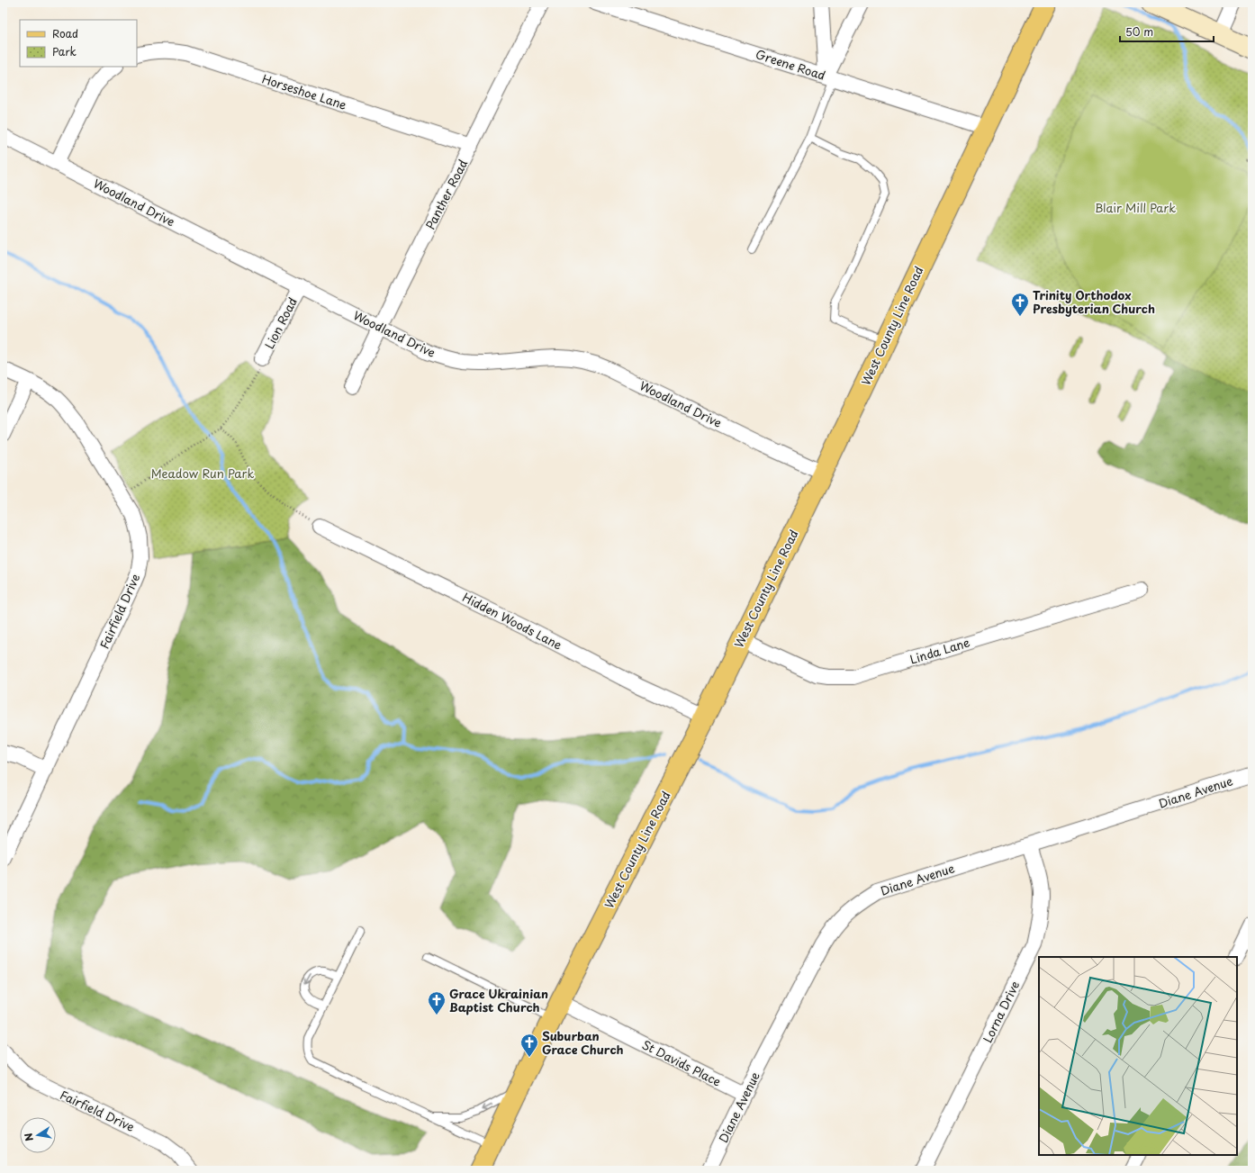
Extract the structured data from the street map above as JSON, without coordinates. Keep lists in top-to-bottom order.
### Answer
{
  "streets": {
    "main road": ["West County Line Road"],
    "street": [
      "Greene Road",
      "Horseshoe Lane",
      "Panther Road",
      "Woodland Drive",
      "Lion Road",
      "Fairfield Drive",
      "Hidden Woods Lane",
      "Linda Lane",
      "Diane Avenue",
      "Lorna Drive",
      "St Davids Place"
    ]
  },
  "crossings": [
    ["Greene Road", "West County Line Road"],
    ["Horseshoe Lane", "Panther Road"],
    ["Panther Road", "Woodland Drive"],
    ["Woodland Drive", "Lion Road"],
    ["Woodland Drive", "West County Line Road"],
    ["West County Line Road", "Hidden Woods Lane"],
    ["West County Line Road", "Linda Lane"],
    ["West County Line Road", "St Davids Place"],
    ["Diane Avenue", "Lorna Drive"],
    ["Diane Avenue", "St Davids Place"]
  ],
  "parks": ["Blair Mill Park", "Meadow Run Park"],
  "places": {
    "church": ["Trinity Orthodox Presbyterian Church", "Grace Ukrainian Baptist Church", "Suburban Grace Church"]
  },
  "legend": ["Road", "Park"],
  "scale_bar": "50 m",
  "north": "left"
}
